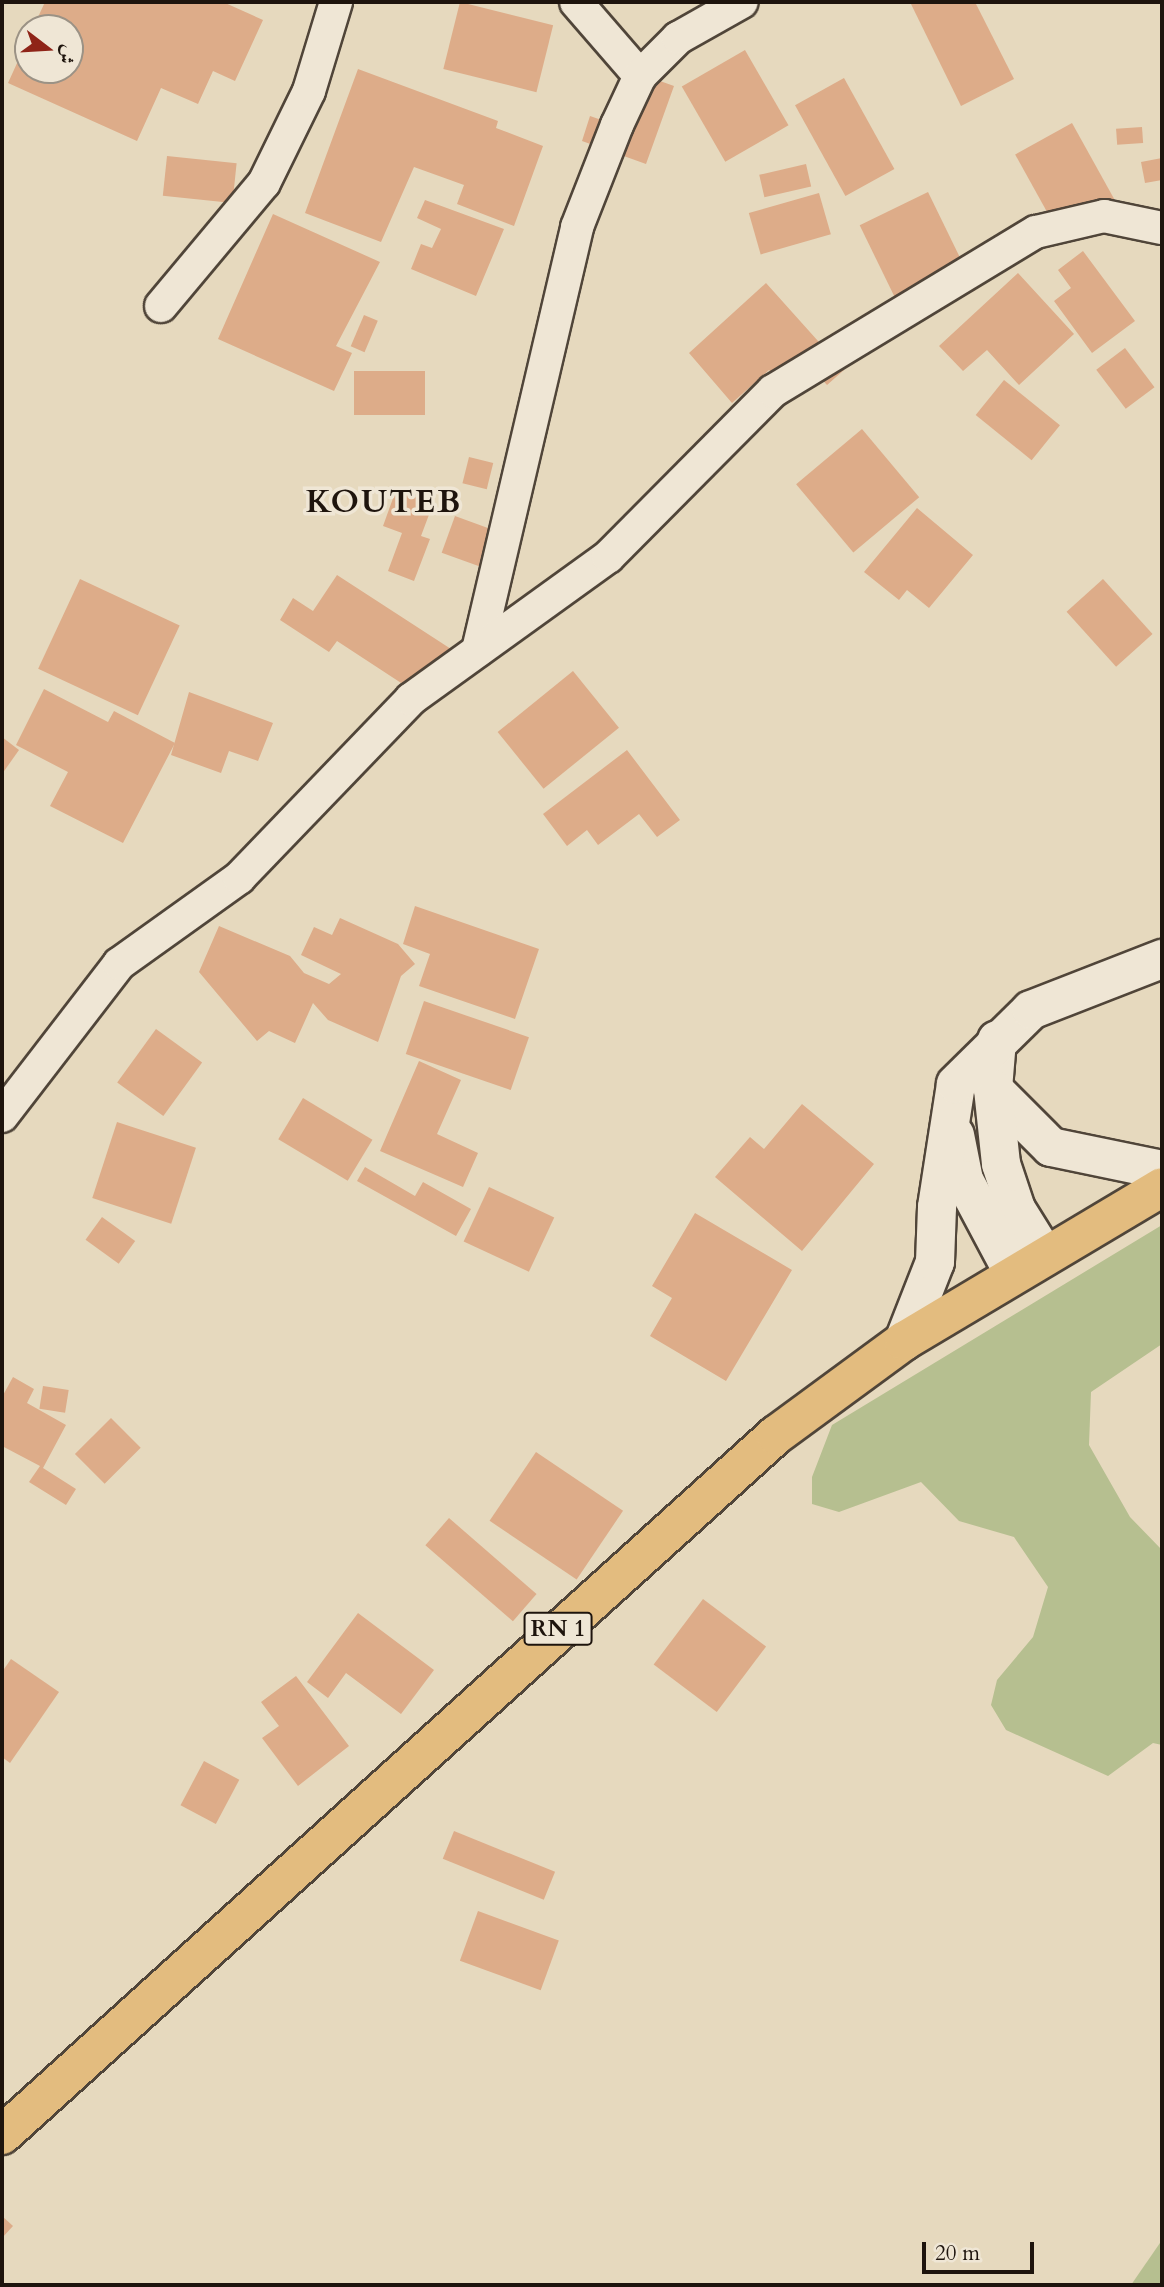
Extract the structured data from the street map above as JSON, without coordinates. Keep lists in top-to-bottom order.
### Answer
{
  "streets": {
    "main road": ["RN 1"]
  },
  "districts": ["KOUTEB"],
  "scale_bar": "20 m",
  "north": "right"
}
